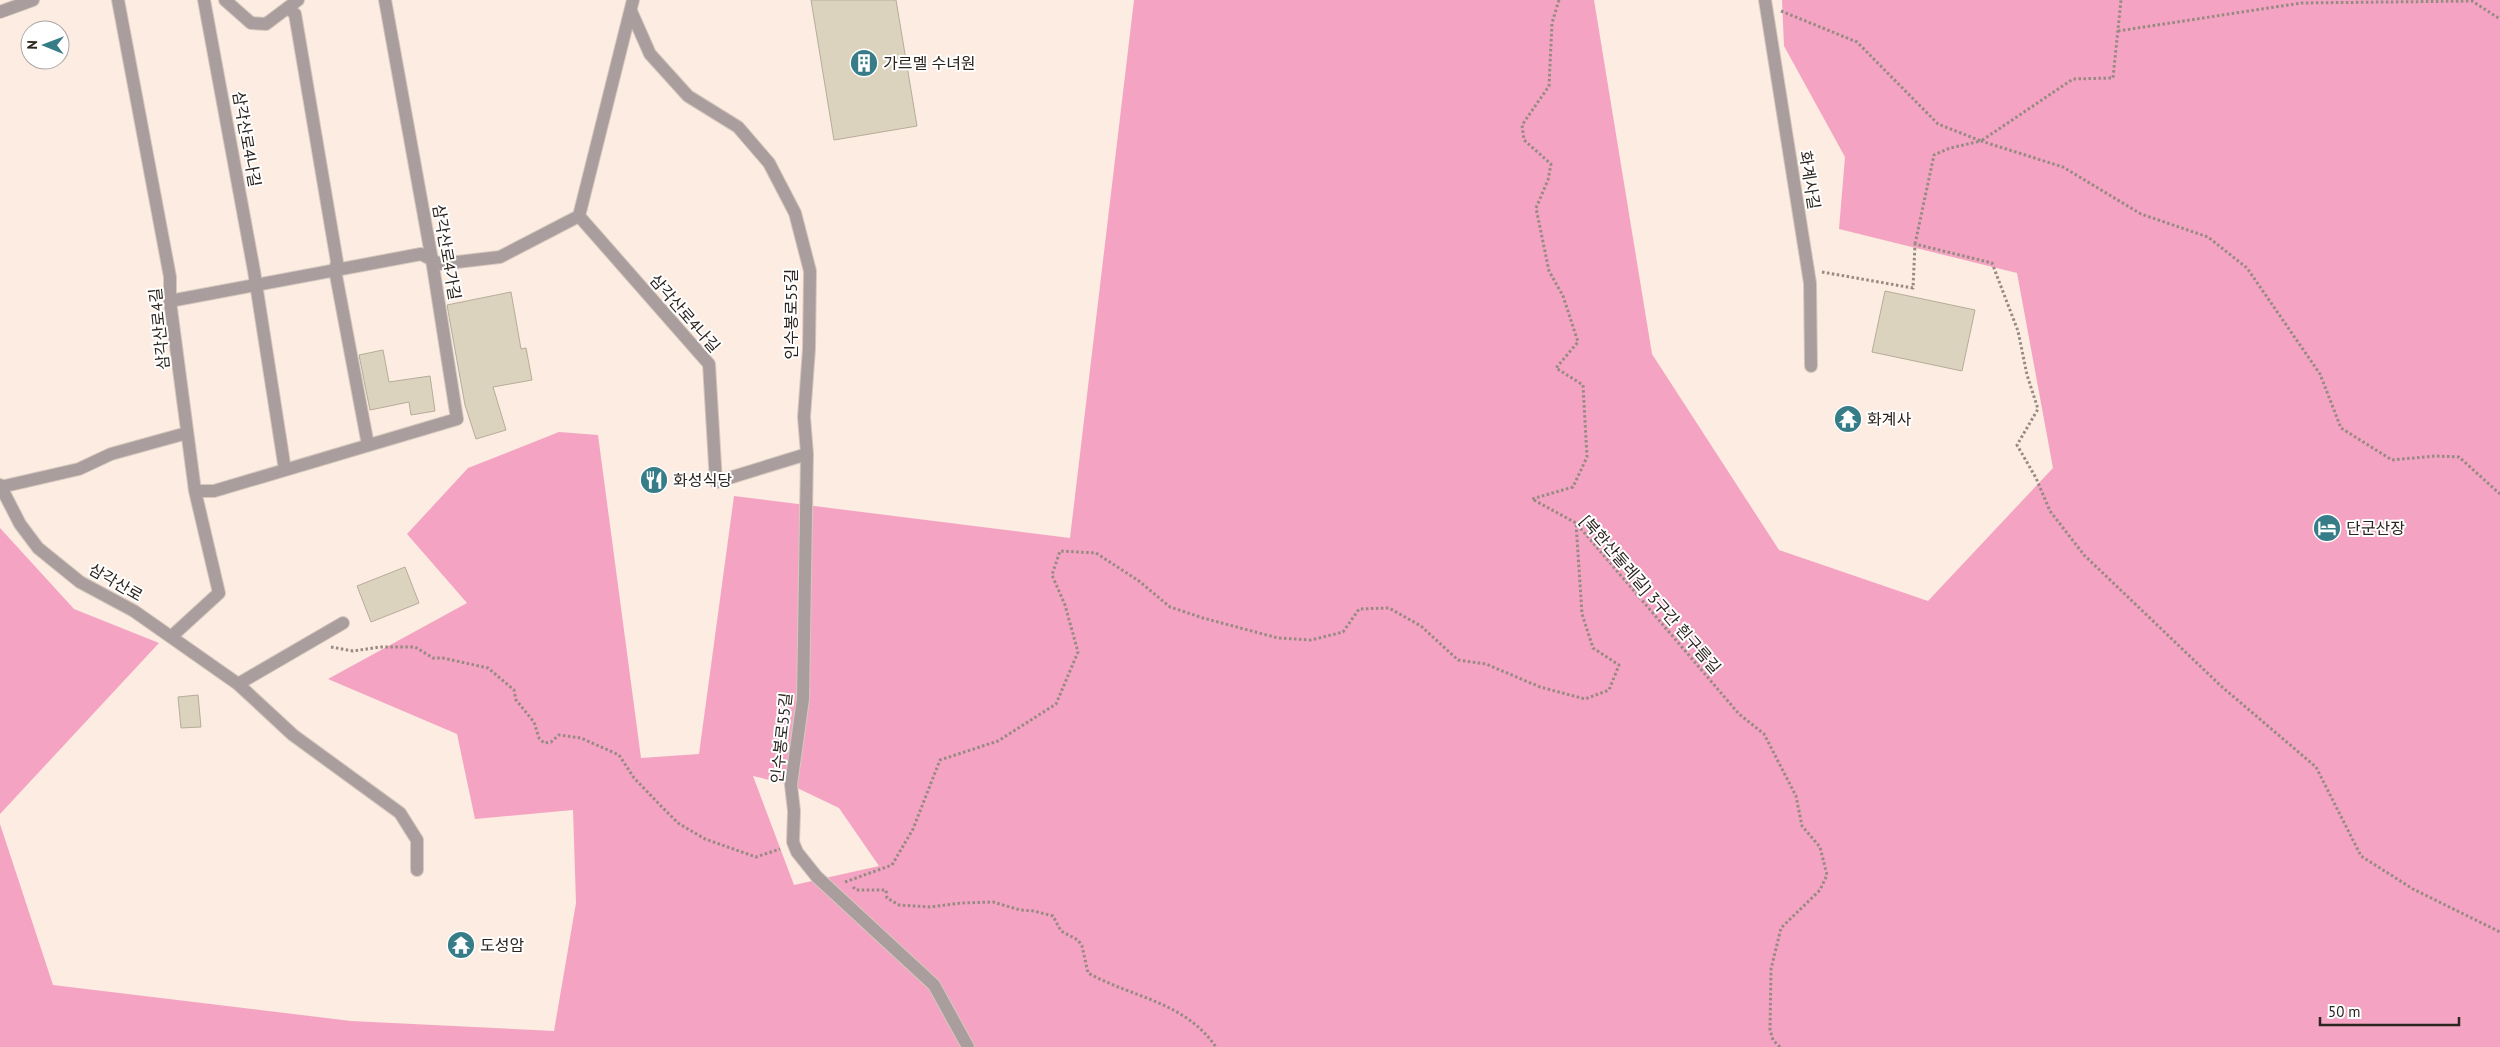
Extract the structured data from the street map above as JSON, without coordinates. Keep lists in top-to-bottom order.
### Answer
{
  "streets": {
    "street": [
      "삼각산로4나길",
      "화계사길",
      "삼각산로4가길",
      "인수봉로55길",
      "삼각산로4길",
      "삼각산로"
    ],
    "path": ["[북한산둘레길] 3구간 흰구름길"]
  },
  "crossings": [
    ["삼각산로4나길", "인수봉로55길"],
    ["삼각산로4가길", "삼각산로4길"],
    ["삼각산로4길", "삼각산로"]
  ],
  "places": {
    "building": ["가르멜 수녀원"],
    "temple": ["화계사", "도성암"],
    "restaurant": ["화성식당"],
    "hotel": ["단군산장"]
  },
  "scale_bar": "50 m",
  "north": "left"
}
